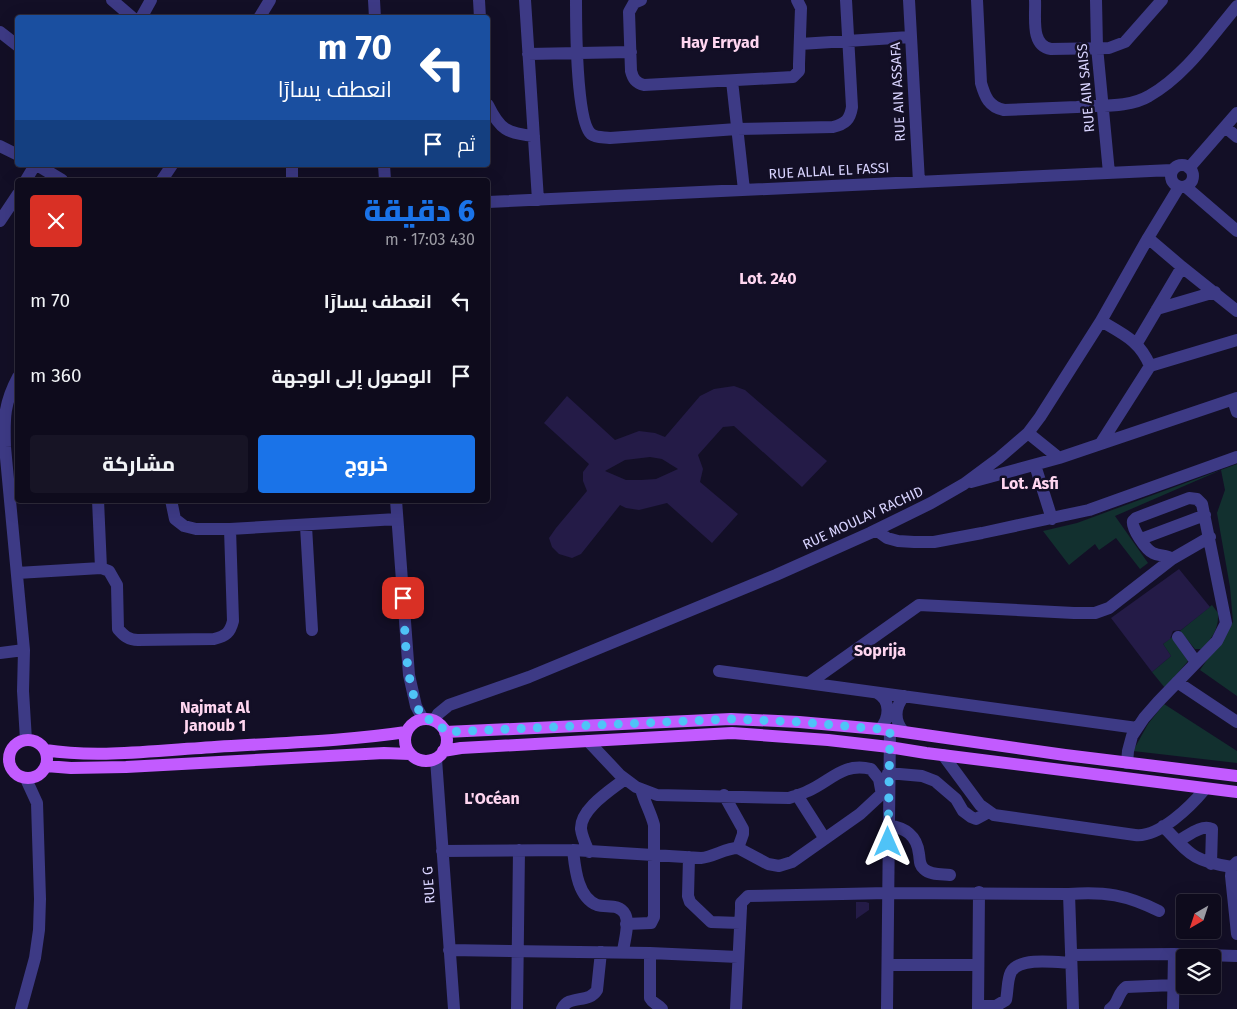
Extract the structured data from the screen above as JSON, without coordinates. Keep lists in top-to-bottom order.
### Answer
{
  "streets": {
    "street": [
      "RUE AIN SAISS",
      "RUE AIN ASSAFA",
      "RUE ALLAL EL FASSI",
      "RUE MOULAY RACHID",
      "RUE G"
    ]
  },
  "crossings": [
    ["RUE AIN SAISS", "RUE ALLAL EL FASSI"],
    ["RUE AIN ASSAFA", "RUE ALLAL EL FASSI"],
    ["RUE ALLAL EL FASSI", "RUE MOULAY RACHID"],
    ["RUE MOULAY RACHID", "RUE G"]
  ],
  "districts": [
    "Hay Erryad",
    "Lot. 240",
    "Lot. Asfi",
    "Soprija",
    "Najmat Al Janoub 1",
    "L'Océan"
  ],
  "north": "bottom left",
  "page": {
    "turn": ["70 m", "انعطف يسارًا"],
    "then": "ثم",
    "heading": ["6 دقيقة", "430 m · 17:03"],
    "list": [
      {
        "name": "انعطف يسارًا",
        "value": "70 m"
      },
      {
        "name": "الوصول إلى الوجهة",
        "value": "360 m"
      }
    ],
    "buttons": ["خروج", "مشاركة"]
  }
}
